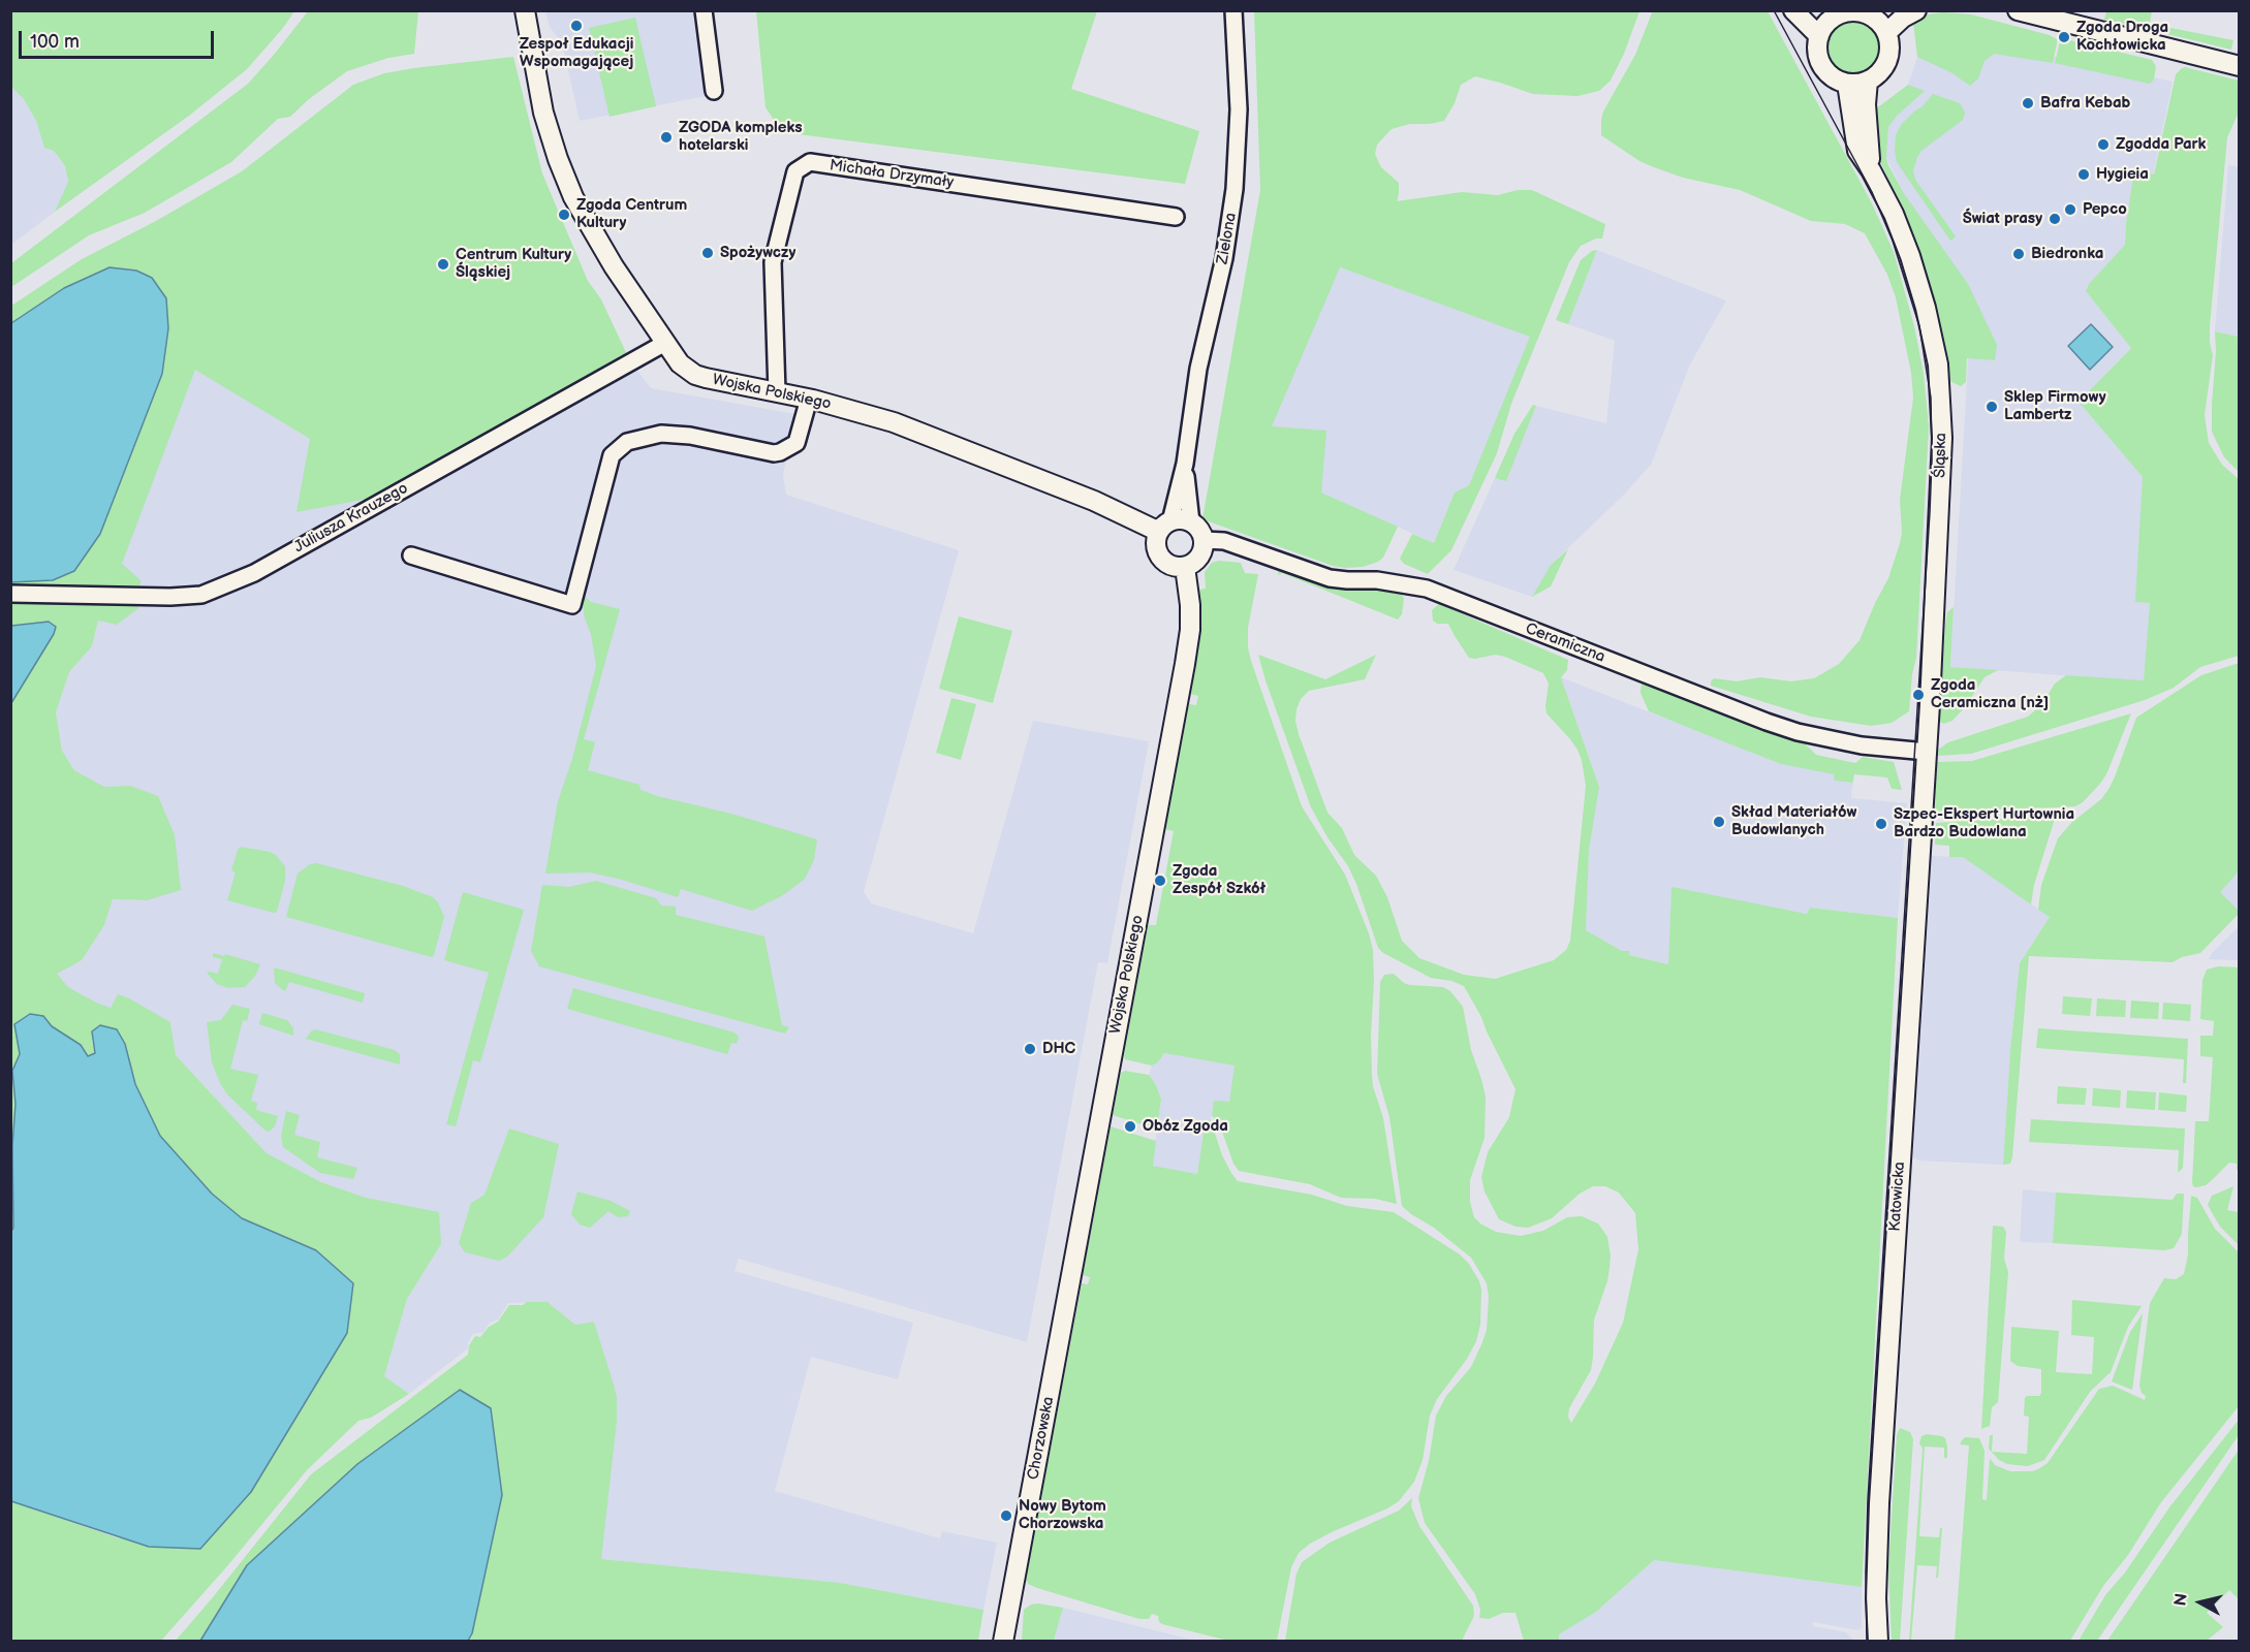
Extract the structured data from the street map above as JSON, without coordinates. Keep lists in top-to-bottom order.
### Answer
{
  "streets": {
    "street": [
      "Michała Drzymały",
      "Zielona",
      "Wojska Polskiego",
      "Śląska",
      "Juliusza Krauzego",
      "Ceramiczna",
      "Katowicka",
      "Chorzowska"
    ]
  },
  "crossings": [
    ["Michała Drzymały", "Wojska Polskiego"],
    ["Zielona", "Wojska Polskiego"],
    ["Zielona", "Ceramiczna"],
    ["Wojska Polskiego", "Juliusza Krauzego"],
    ["Wojska Polskiego", "Ceramiczna"],
    ["Wojska Polskiego", "Chorzowska"],
    ["Śląska", "Ceramiczna"],
    ["Śląska", "Katowicka"],
    ["Ceramiczna", "Katowicka"]
  ],
  "places": [
    "Zespoł Edukacji Wspomagającej",
    "Zgoda Droga Kochłowicka",
    "Bafra Kebab",
    "ZGODA kompleks hotelarski",
    "Zgodda Park",
    "Hygieia",
    "Pepco",
    "Zgoda Centrum Kultury",
    "Świat prasy",
    "Spożywczy",
    "Biedronka",
    "Centrum Kultury Śląskiej",
    "Sklep Firmowy Lambertz",
    "Zgoda Ceramiczna [nż]",
    "Skład Materiałów Budowlanych",
    "Szpec-Ekspert Hurtownia Bardzo Budowlana",
    "Zgoda Zespół Szkół",
    "DHC",
    "Obóz Zgoda",
    "Nowy Bytom Chorzowska"
  ],
  "scale_bar": "100 m",
  "north": "left"
}
